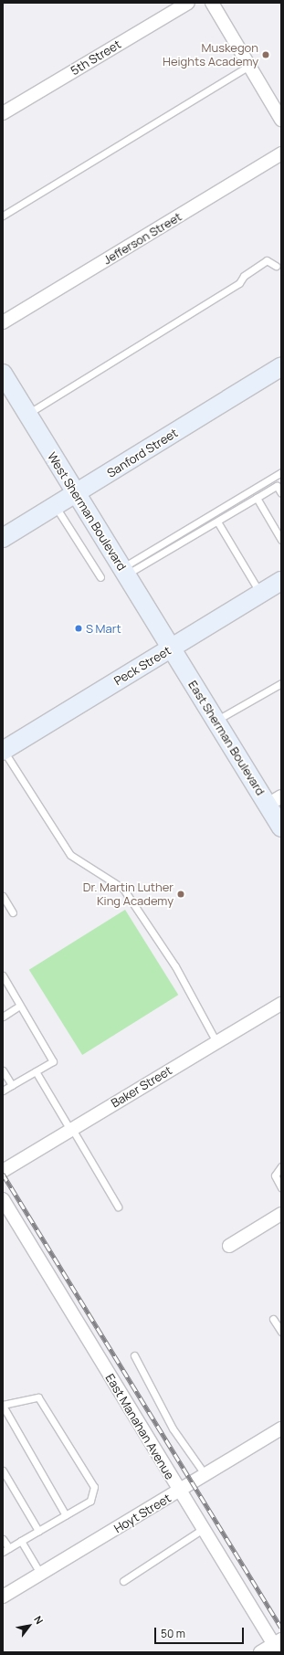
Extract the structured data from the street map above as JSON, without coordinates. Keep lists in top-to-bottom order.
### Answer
{
  "streets": {
    "street": [
      "5th Street",
      "Jefferson Street",
      "Sanford Street",
      "West Sherman Boulevard",
      "Peck Street",
      "East Sherman Boulevard",
      "Baker Street",
      "East Manahan Avenue",
      "Hoyt Street"
    ]
  },
  "crossings": [
    ["Sanford Street", "West Sherman Boulevard"],
    ["West Sherman Boulevard", "Peck Street"],
    ["West Sherman Boulevard", "East Sherman Boulevard"],
    ["Peck Street", "East Sherman Boulevard"],
    ["East Manahan Avenue", "Hoyt Street"]
  ],
  "places": ["Muskegon Heights Academy", "S Mart", "Dr. Martin Luther King Academy"],
  "scale_bar": "50 m",
  "north": "top right"
}
